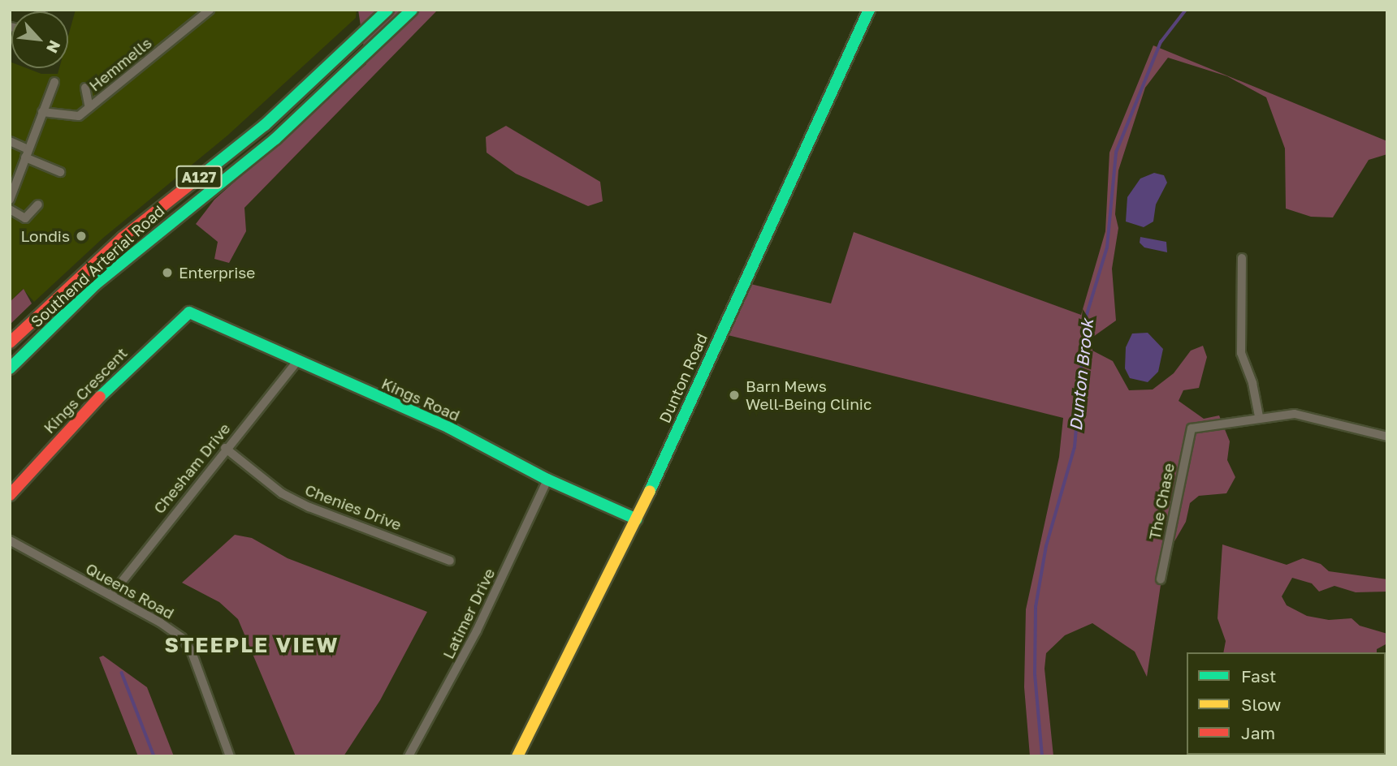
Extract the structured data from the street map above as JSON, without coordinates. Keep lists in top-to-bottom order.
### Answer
{
  "streets": {
    "main road": [
      "A127",
      "Southend Arterial Road",
      "Dunton Road",
      "Kings Crescent",
      "Kings Road"
    ],
    "street": [
      "Hemmells",
      "Chesham Drive",
      "The Chase",
      "Chenies Drive",
      "Queens Road",
      "Latimer Drive"
    ]
  },
  "crossings": [
    ["Dunton Road", "Kings Road"],
    ["Kings Crescent", "Kings Road"],
    ["Kings Road", "Chesham Drive"],
    ["Kings Road", "Latimer Drive"],
    ["Chesham Drive", "Chenies Drive"],
    ["Chesham Drive", "Queens Road"]
  ],
  "districts": ["STEEPLE VIEW"],
  "water": ["Dunton Brook"],
  "places": ["Londis", "Enterprise", "Barn Mews Well-Being Clinic"],
  "legend": ["Fast", "Slow", "Jam"],
  "north": "bottom right"
}
